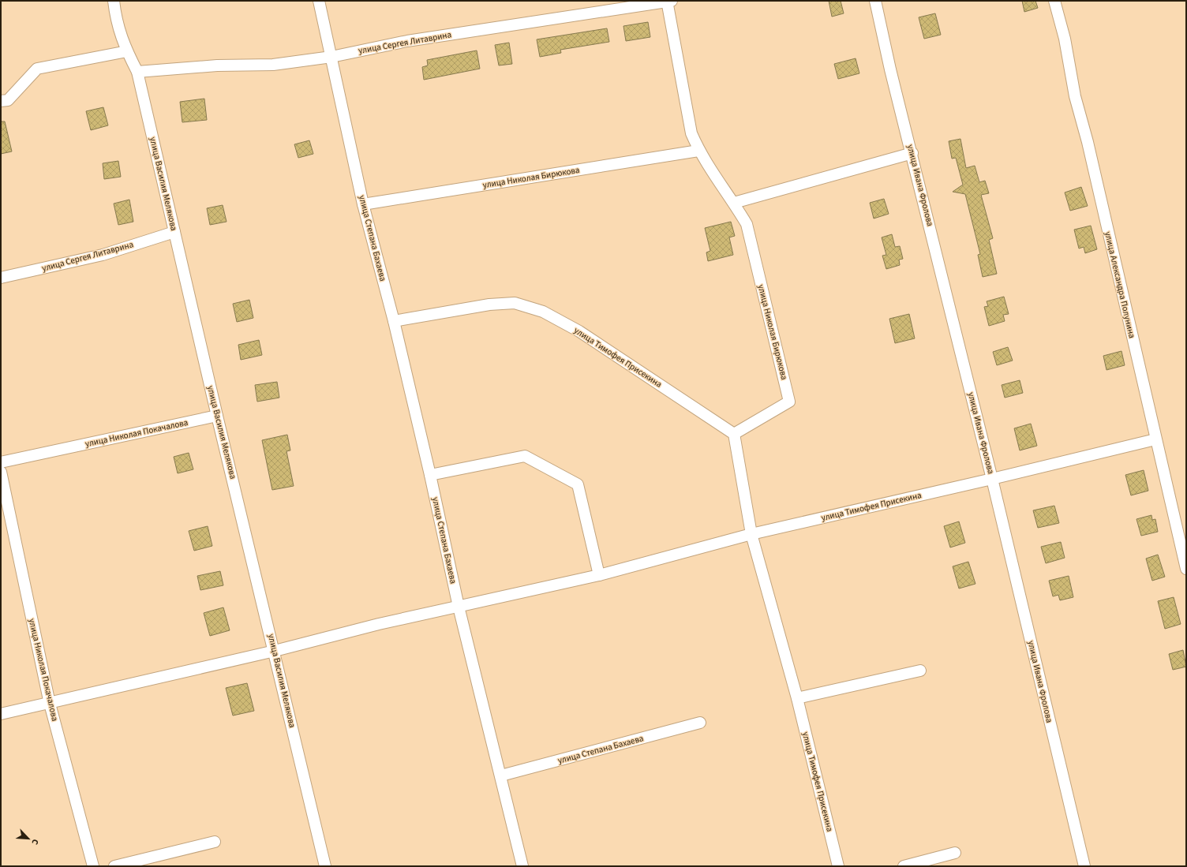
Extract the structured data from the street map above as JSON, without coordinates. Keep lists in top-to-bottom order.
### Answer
{
  "streets": {
    "street": [
      "улица Сергея Литаврина",
      "улица Николая Бирюкова",
      "улица Василия Мелякова",
      "улица Ивана Фролова",
      "улица Степана Бахаева",
      "улица Александра Полунина",
      "улица Тимофея Присекина",
      "улица Николая Покачалова"
    ]
  },
  "crossings": [
    ["улица Сергея Литаврина", "улица Николая Бирюкова"],
    ["улица Сергея Литаврина", "улица Василия Мелякова"],
    ["улица Сергея Литаврина", "улица Степана Бахаева"],
    ["улица Николая Бирюкова", "улица Степана Бахаева"],
    ["улица Николая Бирюкова", "улица Тимофея Присекина"],
    ["улица Василия Мелякова", "улица Николая Покачалова"],
    ["улица Ивана Фролова", "улица Тимофея Присекина"],
    ["улица Степана Бахаева", "улица Тимофея Присекина"],
    ["улица Александра Полунина", "улица Тимофея Присекина"]
  ],
  "north": "bottom right"
}
